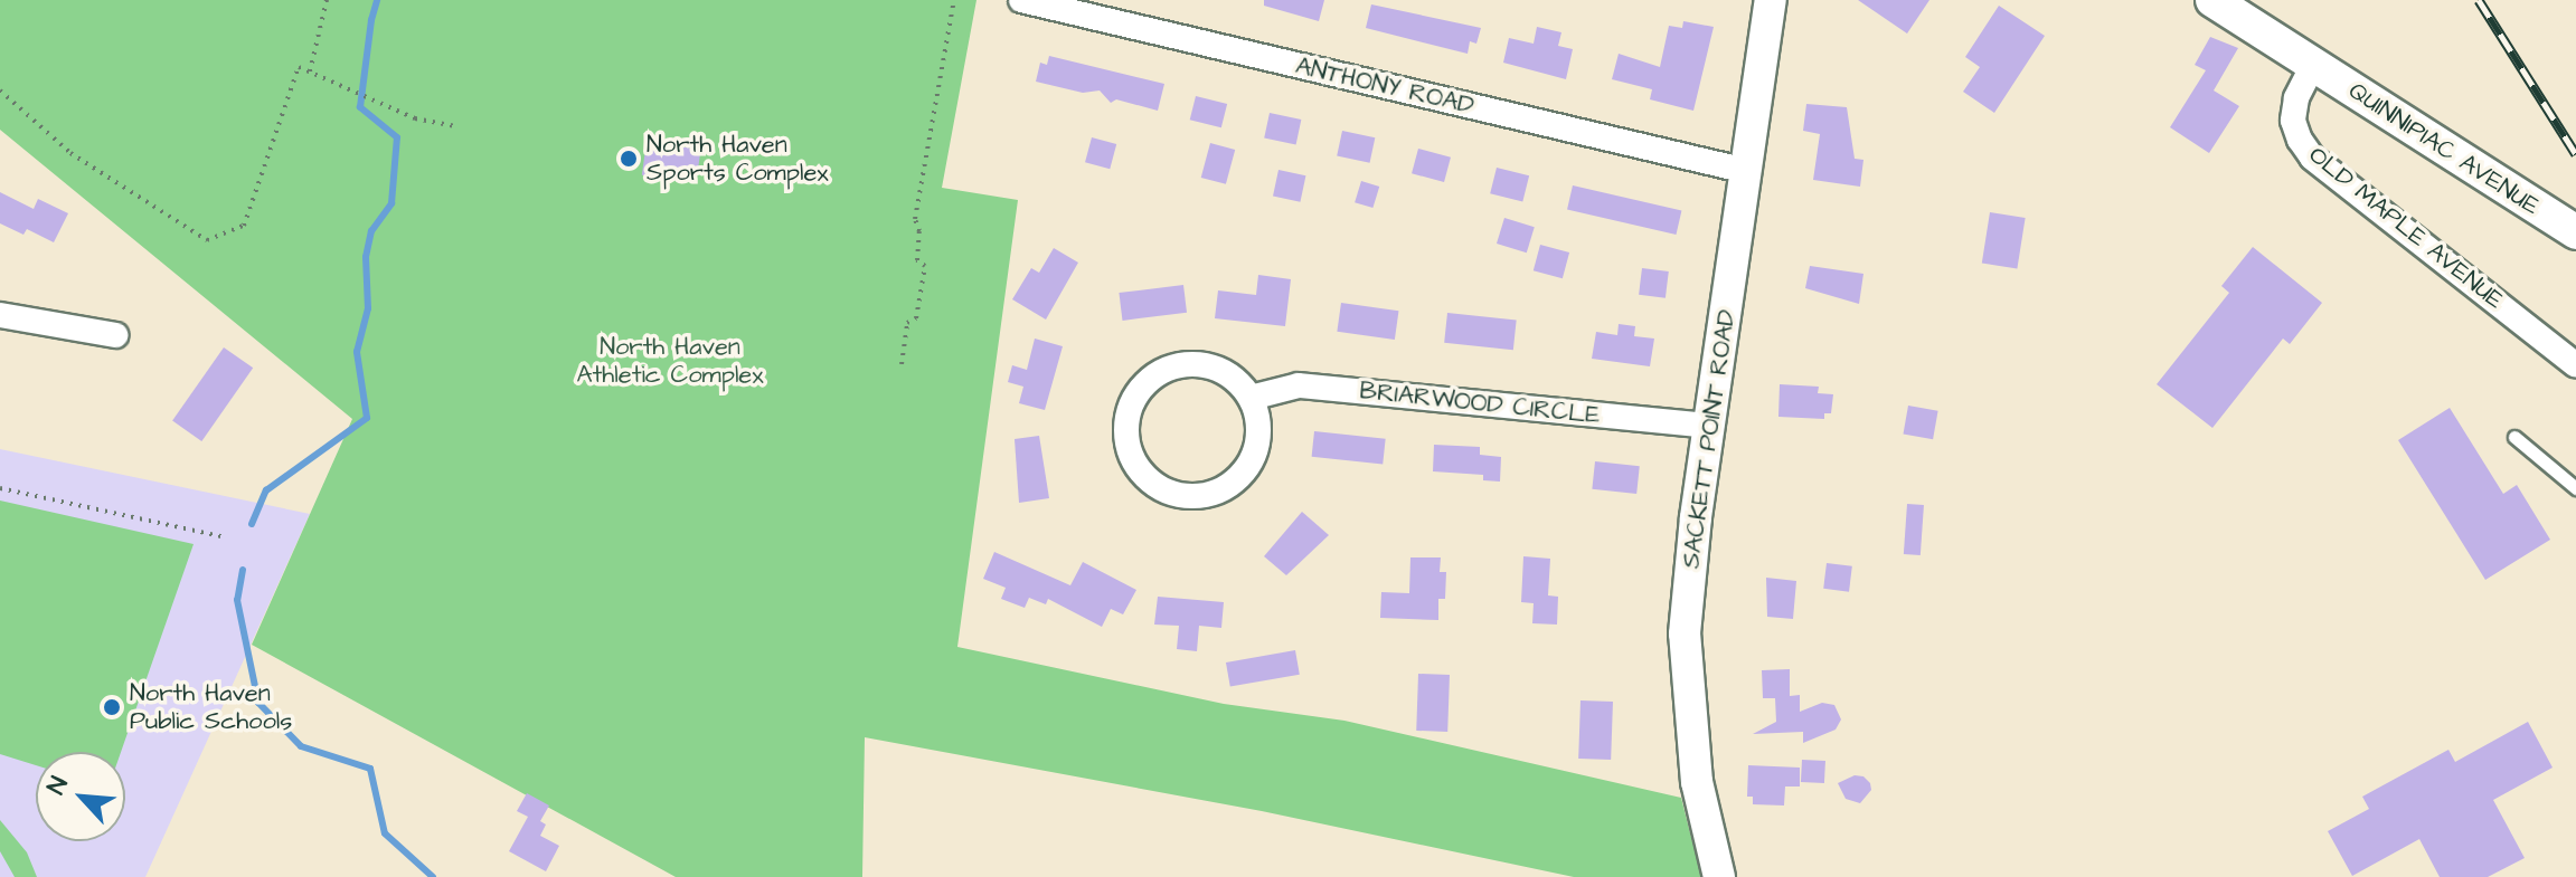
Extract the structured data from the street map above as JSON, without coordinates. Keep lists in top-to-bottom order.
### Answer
{
  "streets": {
    "main road": ["QUINNIPIAC AVENUE"],
    "street": [
      "ANTHONY ROAD",
      "OLD MAPLE AVENUE",
      "BRIARWOOD CIRCLE",
      "SACKETT POINT ROAD"
    ]
  },
  "crossings": [
    ["ANTHONY ROAD", "SACKETT POINT ROAD"],
    ["QUINNIPIAC AVENUE", "OLD MAPLE AVENUE"],
    ["BRIARWOOD CIRCLE", "SACKETT POINT ROAD"]
  ],
  "parks": ["North Haven Athletic Complex"],
  "places": ["North Haven Sports Complex", "North Haven Public Schools"],
  "north": "top left"
}
